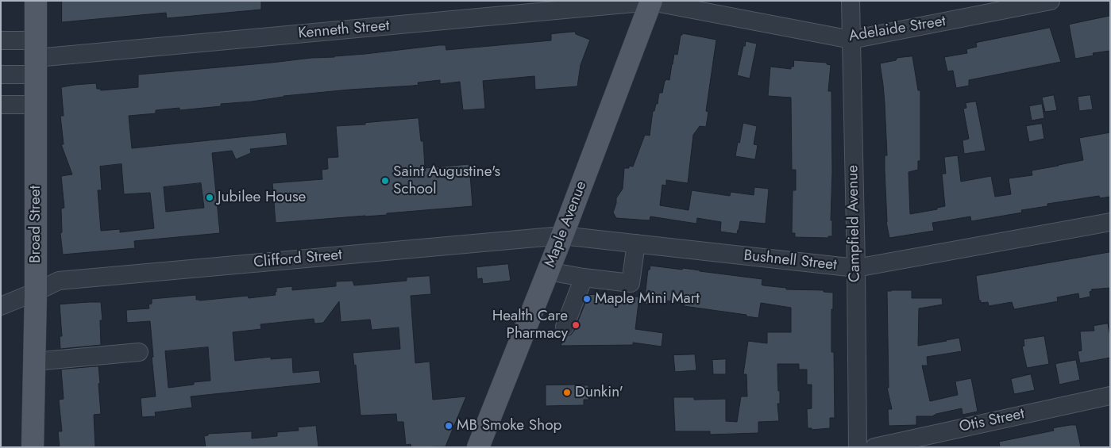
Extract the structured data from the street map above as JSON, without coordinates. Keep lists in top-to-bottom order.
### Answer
{
  "streets": {
    "main road": ["Broad Street", "Maple Avenue"],
    "street": [
      "Adelaide Street",
      "Kenneth Street",
      "Campfield Avenue",
      "Clifford Street",
      "Bushnell Street",
      "Otis Street"
    ]
  },
  "crossings": [
    ["Adelaide Street", "Kenneth Street"],
    ["Adelaide Street", "Campfield Avenue"],
    ["Adelaide Street", "Maple Avenue"],
    ["Kenneth Street", "Broad Street"],
    ["Kenneth Street", "Maple Avenue"],
    ["Campfield Avenue", "Bushnell Street"],
    ["Broad Street", "Clifford Street"],
    ["Maple Avenue", "Clifford Street"],
    ["Maple Avenue", "Bushnell Street"],
    ["Clifford Street", "Bushnell Street"]
  ],
  "places": [
    "Saint Augustine's School",
    "Jubilee House",
    "Maple Mini Mart",
    "Health Care Pharmacy",
    "Dunkin'",
    "MB Smoke Shop"
  ]
}
